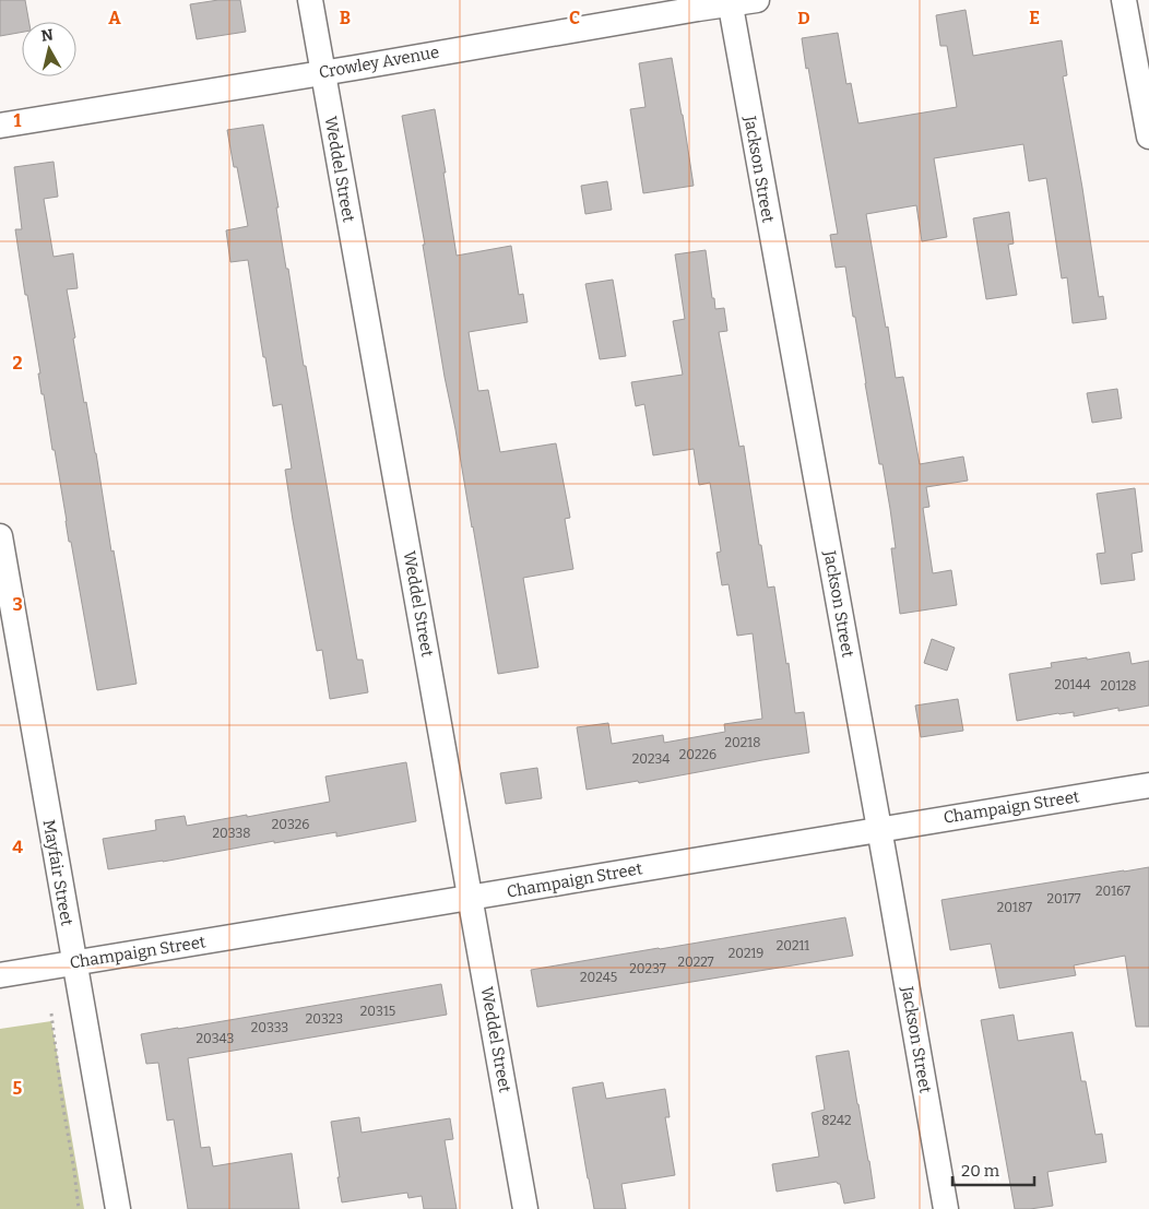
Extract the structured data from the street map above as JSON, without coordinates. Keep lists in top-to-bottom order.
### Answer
{
  "streets": {
    "street": [
      "Crowley Avenue",
      "Weddel Street",
      "Jackson Street",
      "Champaign Street",
      "Mayfair Street"
    ]
  },
  "crossings": [
    ["Crowley Avenue", "Weddel Street"],
    ["Crowley Avenue", "Jackson Street"],
    ["Weddel Street", "Champaign Street"],
    ["Jackson Street", "Champaign Street"],
    ["Champaign Street", "Mayfair Street"]
  ],
  "house_numbers": [
    "20144",
    "20128",
    "20218",
    "20226",
    "20234",
    "20326",
    "20338",
    "20167",
    "20177",
    "20187",
    "20211",
    "20219",
    "20227",
    "20237",
    "20245",
    "20315",
    "20323",
    "20333",
    "20343",
    "8242"
  ],
  "scale_bar": "20 m",
  "north": "top",
  "grid": {
    "columns": [
      "A",
      "B",
      "C",
      "D",
      "E"
    ],
    "rows": [
      "1",
      "2",
      "3",
      "4",
      "5"
    ]
  }
}
